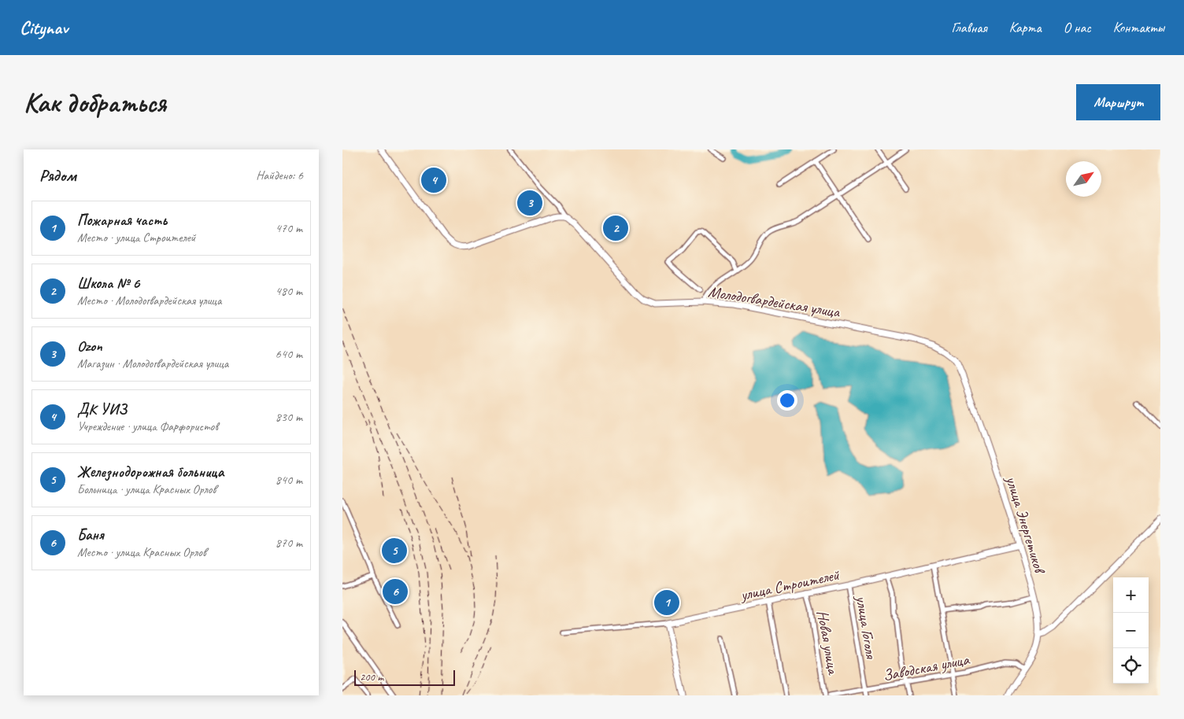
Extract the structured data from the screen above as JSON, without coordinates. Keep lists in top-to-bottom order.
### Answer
{
  "streets": {
    "street": [
      "Молодогвардейская улица",
      "улица Энергетиков",
      "улица Строителей",
      "улица Гоголя",
      "Новая улица",
      "Заводская улица"
    ]
  },
  "crossings": [
    ["Молодогвардейская улица", "улица Энергетиков"],
    ["улица Энергетиков", "улица Строителей"],
    ["улица Энергетиков", "Заводская улица"],
    ["улица Строителей", "улица Гоголя"],
    ["улица Строителей", "Новая улица"],
    ["улица Гоголя", "Заводская улица"]
  ],
  "scale_bar": "200 m",
  "north": "top right",
  "page": {
    "header": "Citynav",
    "nav": [
      "Главная",
      "Карта",
      "О нас",
      "Контакты"
    ],
    "buttons": "Маршрут",
    "title": "Как добраться",
    "heading": ["Рядом", "Найдено: 6"],
    "pins": [
      "4",
      "3",
      "2",
      "5",
      "6",
      "1"
    ],
    "list": [
      {
        "mark": "1",
        "name": "Пожарная часть",
        "note": "Место · улица Строителей",
        "value": "470 m"
      },
      {
        "mark": "2",
        "name": "Школа № 6",
        "note": "Место · Молодогвардейская улица",
        "value": "480 m"
      },
      {
        "mark": "3",
        "name": "Ozon",
        "note": "Магазин · Молодогвардейская улица",
        "value": "640 m"
      },
      {
        "mark": "4",
        "name": "ДК УИЗ",
        "note": "Учреждение · улица Фарфористов",
        "value": "830 m"
      },
      {
        "mark": "5",
        "name": "Железнодорожная больница",
        "note": "Больница · улица Красных Орлов",
        "value": "840 m"
      },
      {
        "mark": "6",
        "name": "Баня",
        "note": "Место · улица Красных Орлов",
        "value": "870 m"
      }
    ],
    "map_buttons": ["+", "−"],
    "scale": "200 m"
  }
}
